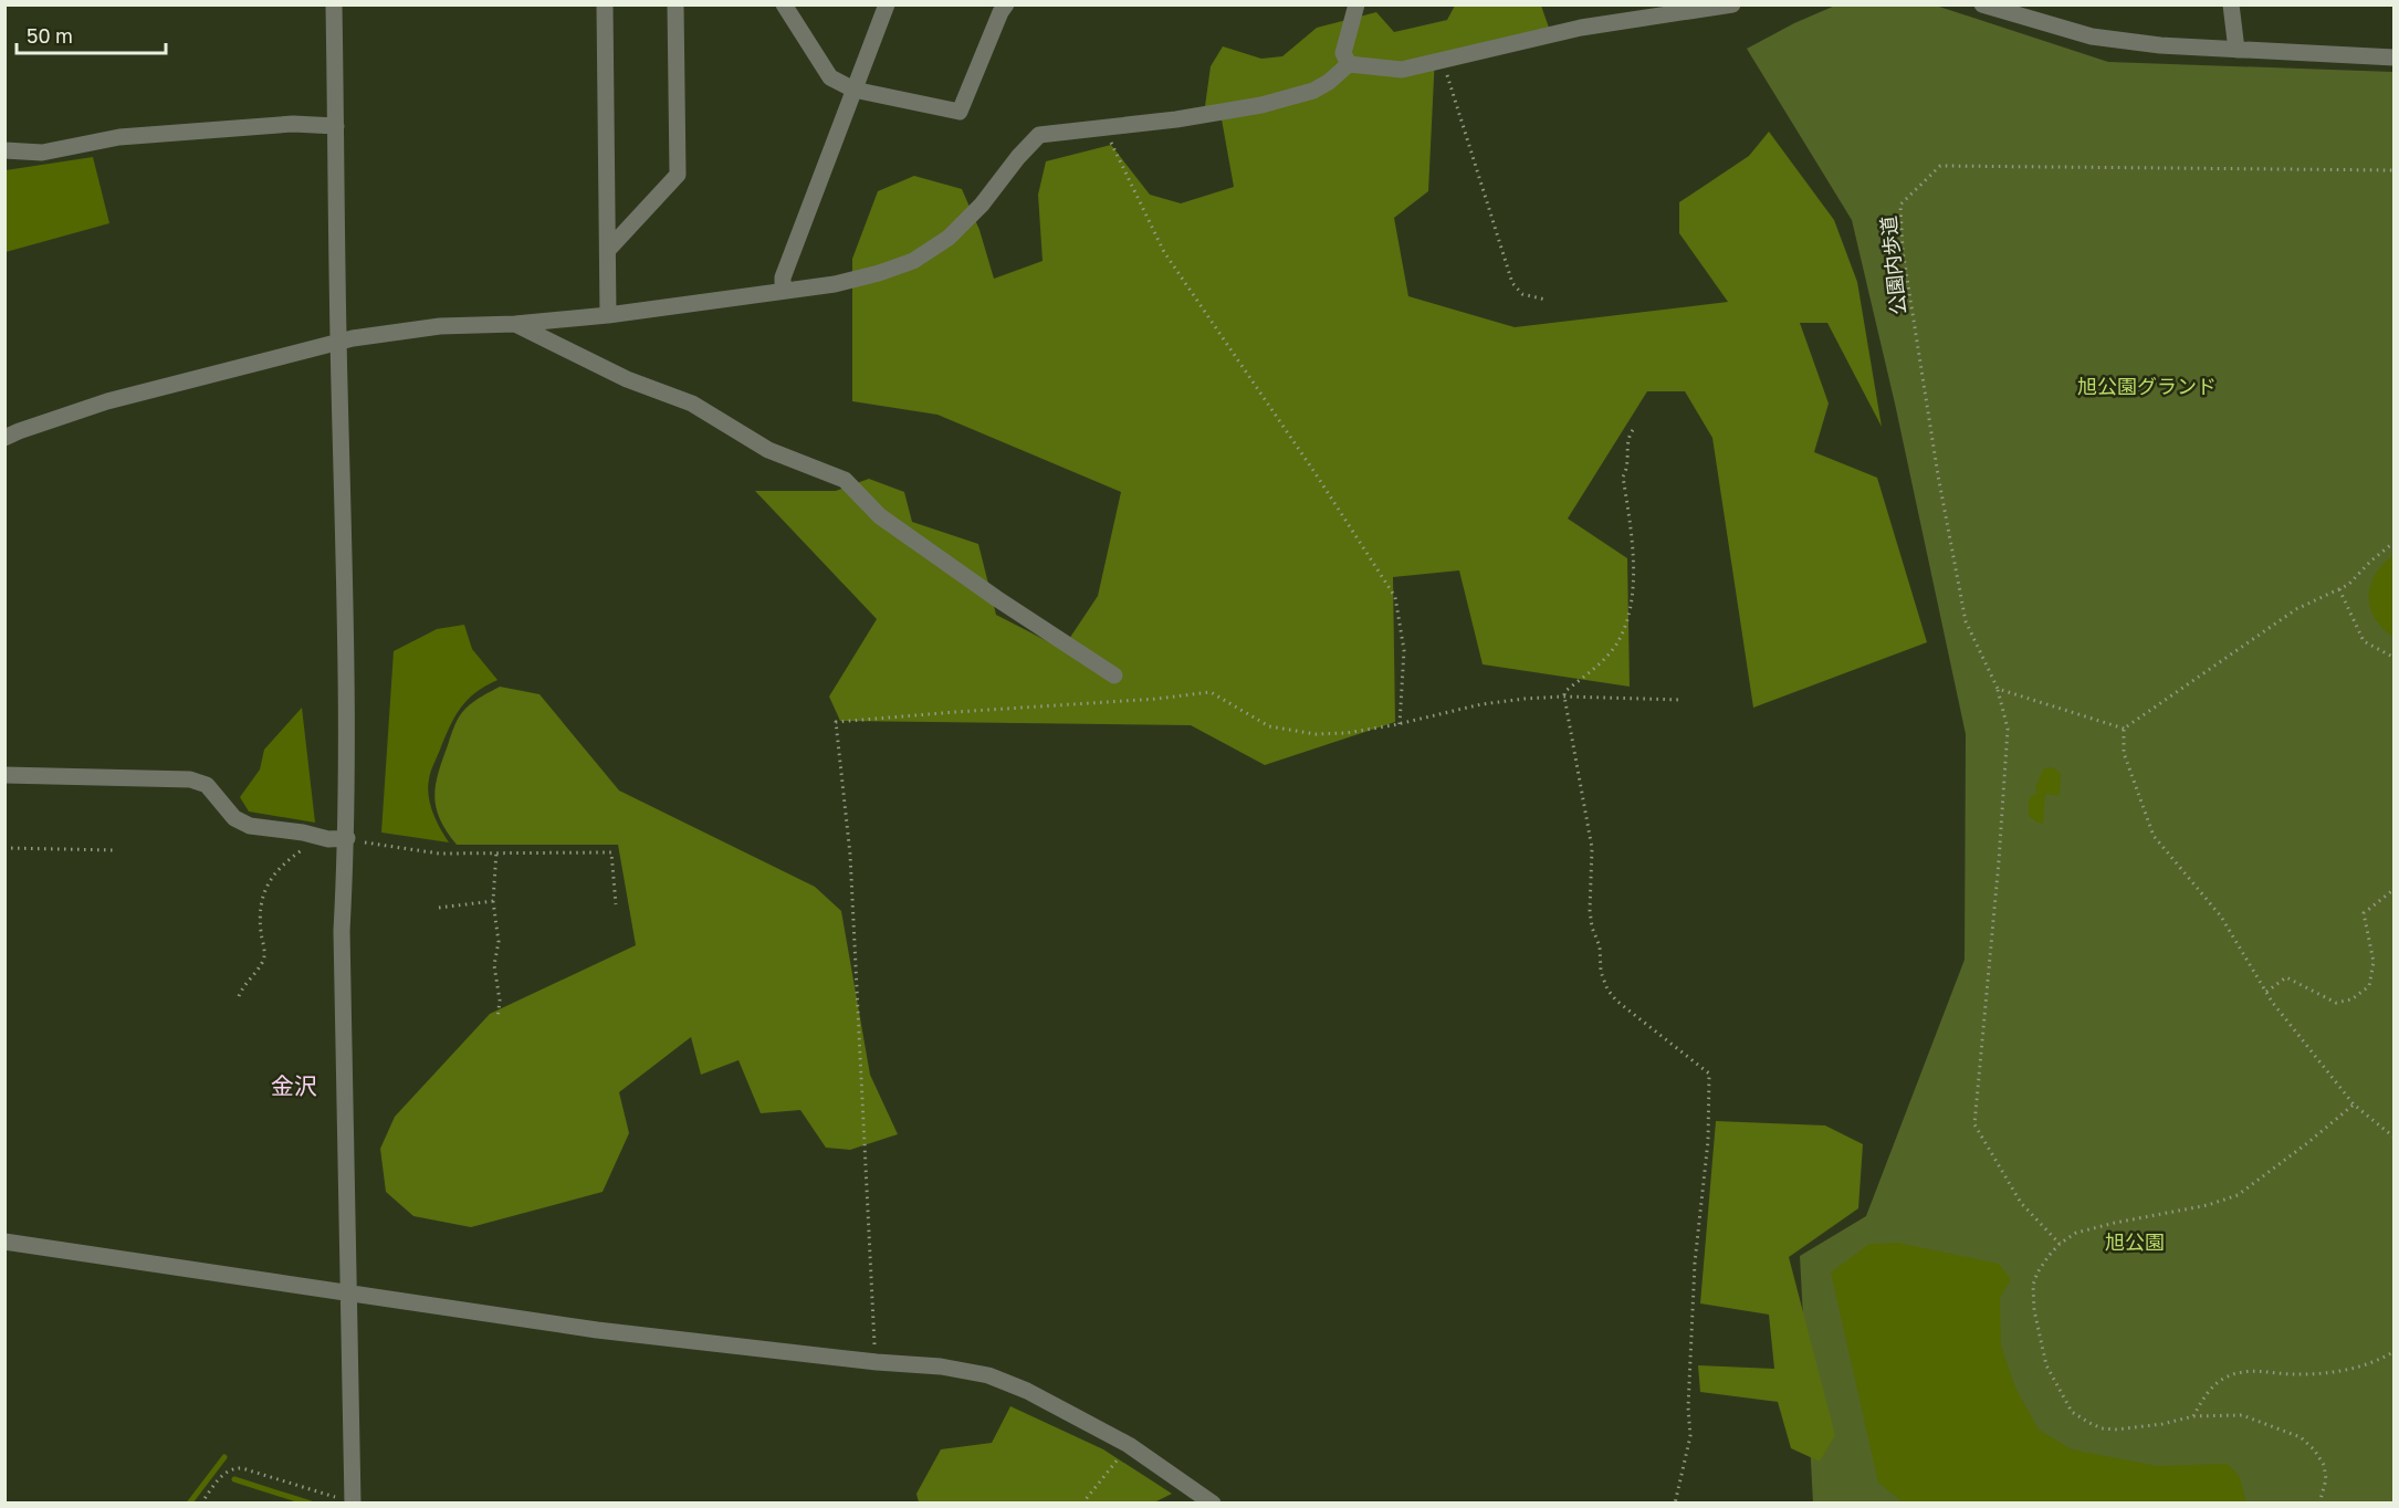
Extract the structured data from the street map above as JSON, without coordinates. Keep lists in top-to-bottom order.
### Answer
{
  "streets": {
    "path": ["公園内歩道"]
  },
  "districts": ["金沢"],
  "parks": ["旭公園グランド", "旭公園"],
  "scale_bar": "50 m"
}
